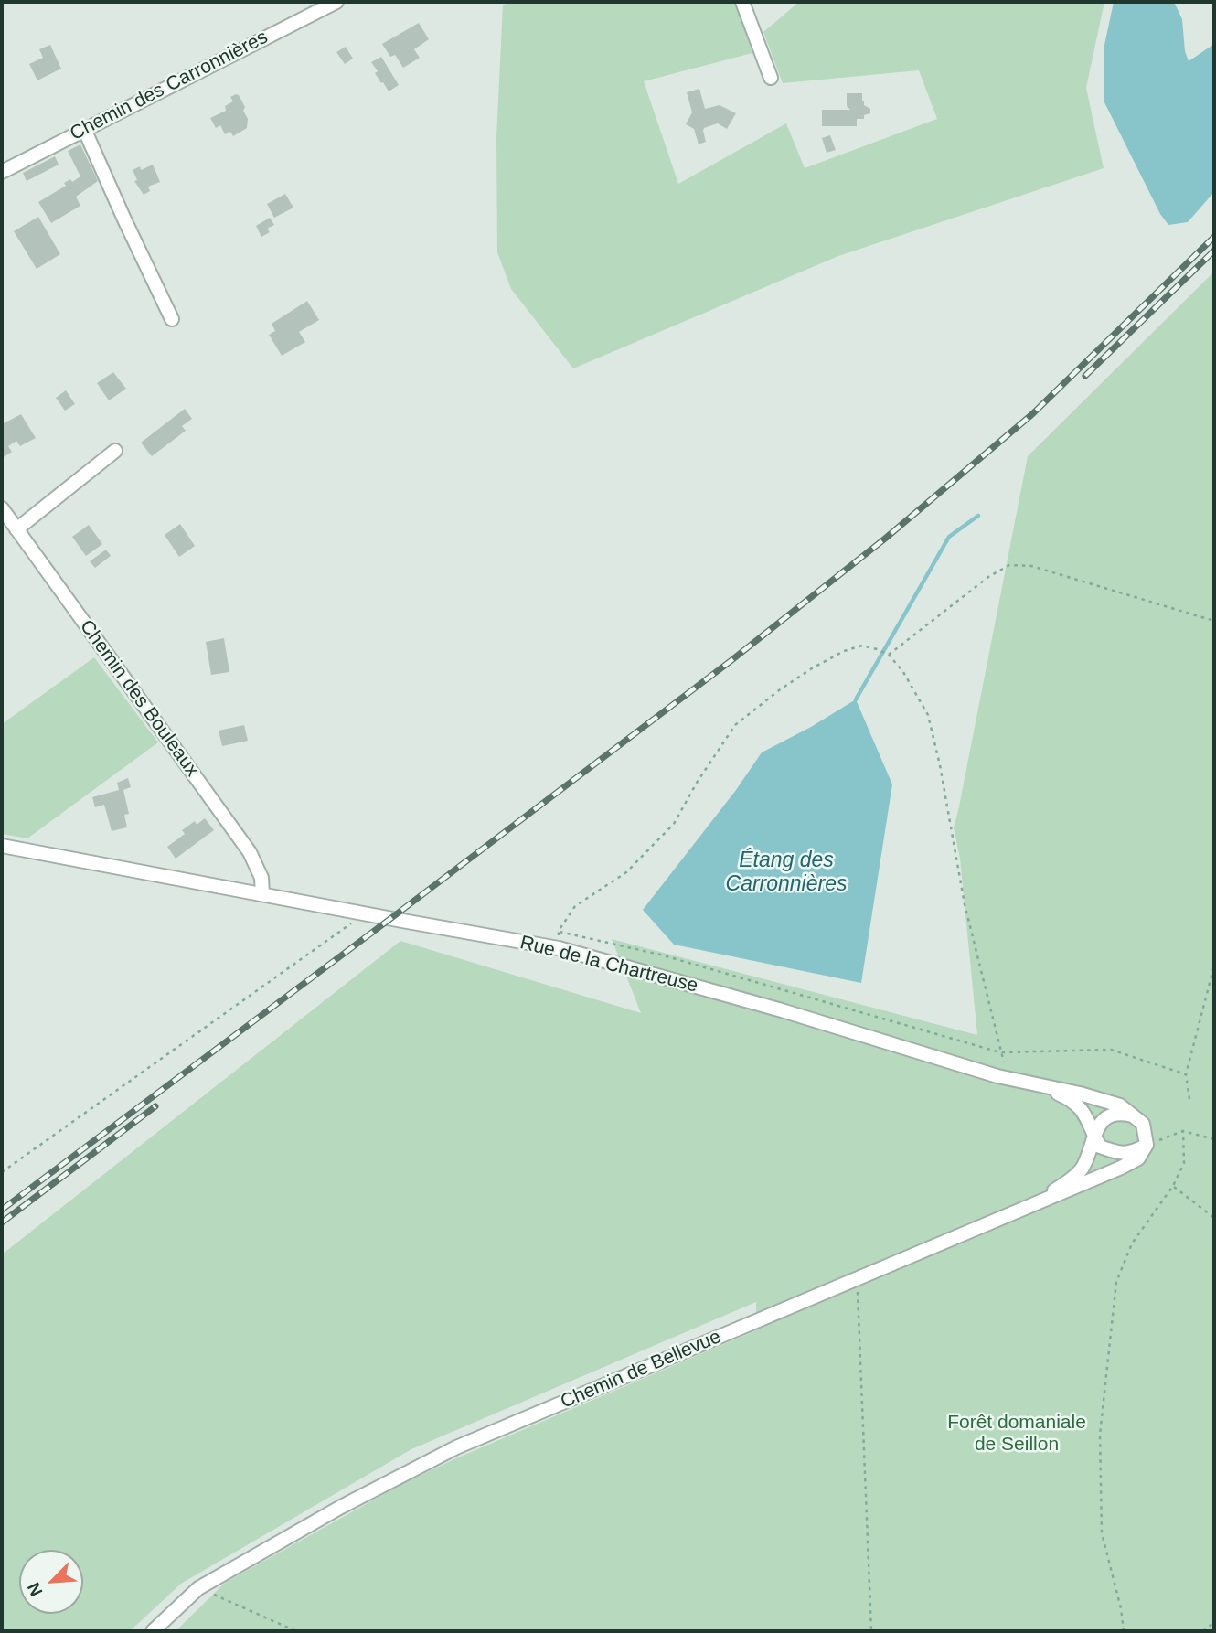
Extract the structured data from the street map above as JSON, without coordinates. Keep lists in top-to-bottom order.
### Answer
{
  "streets": {
    "street": [
      "Chemin des Carronnières",
      "Chemin des Bouleaux",
      "Rue de la Chartreuse",
      "Chemin de Bellevue"
    ]
  },
  "crossings": [
    ["Chemin des Bouleaux", "Rue de la Chartreuse"],
    ["Rue de la Chartreuse", "Chemin de Bellevue"]
  ],
  "water": ["Étang des Carronnières"],
  "parks": ["Forêt domaniale de Seillon"],
  "north": "bottom left"
}
